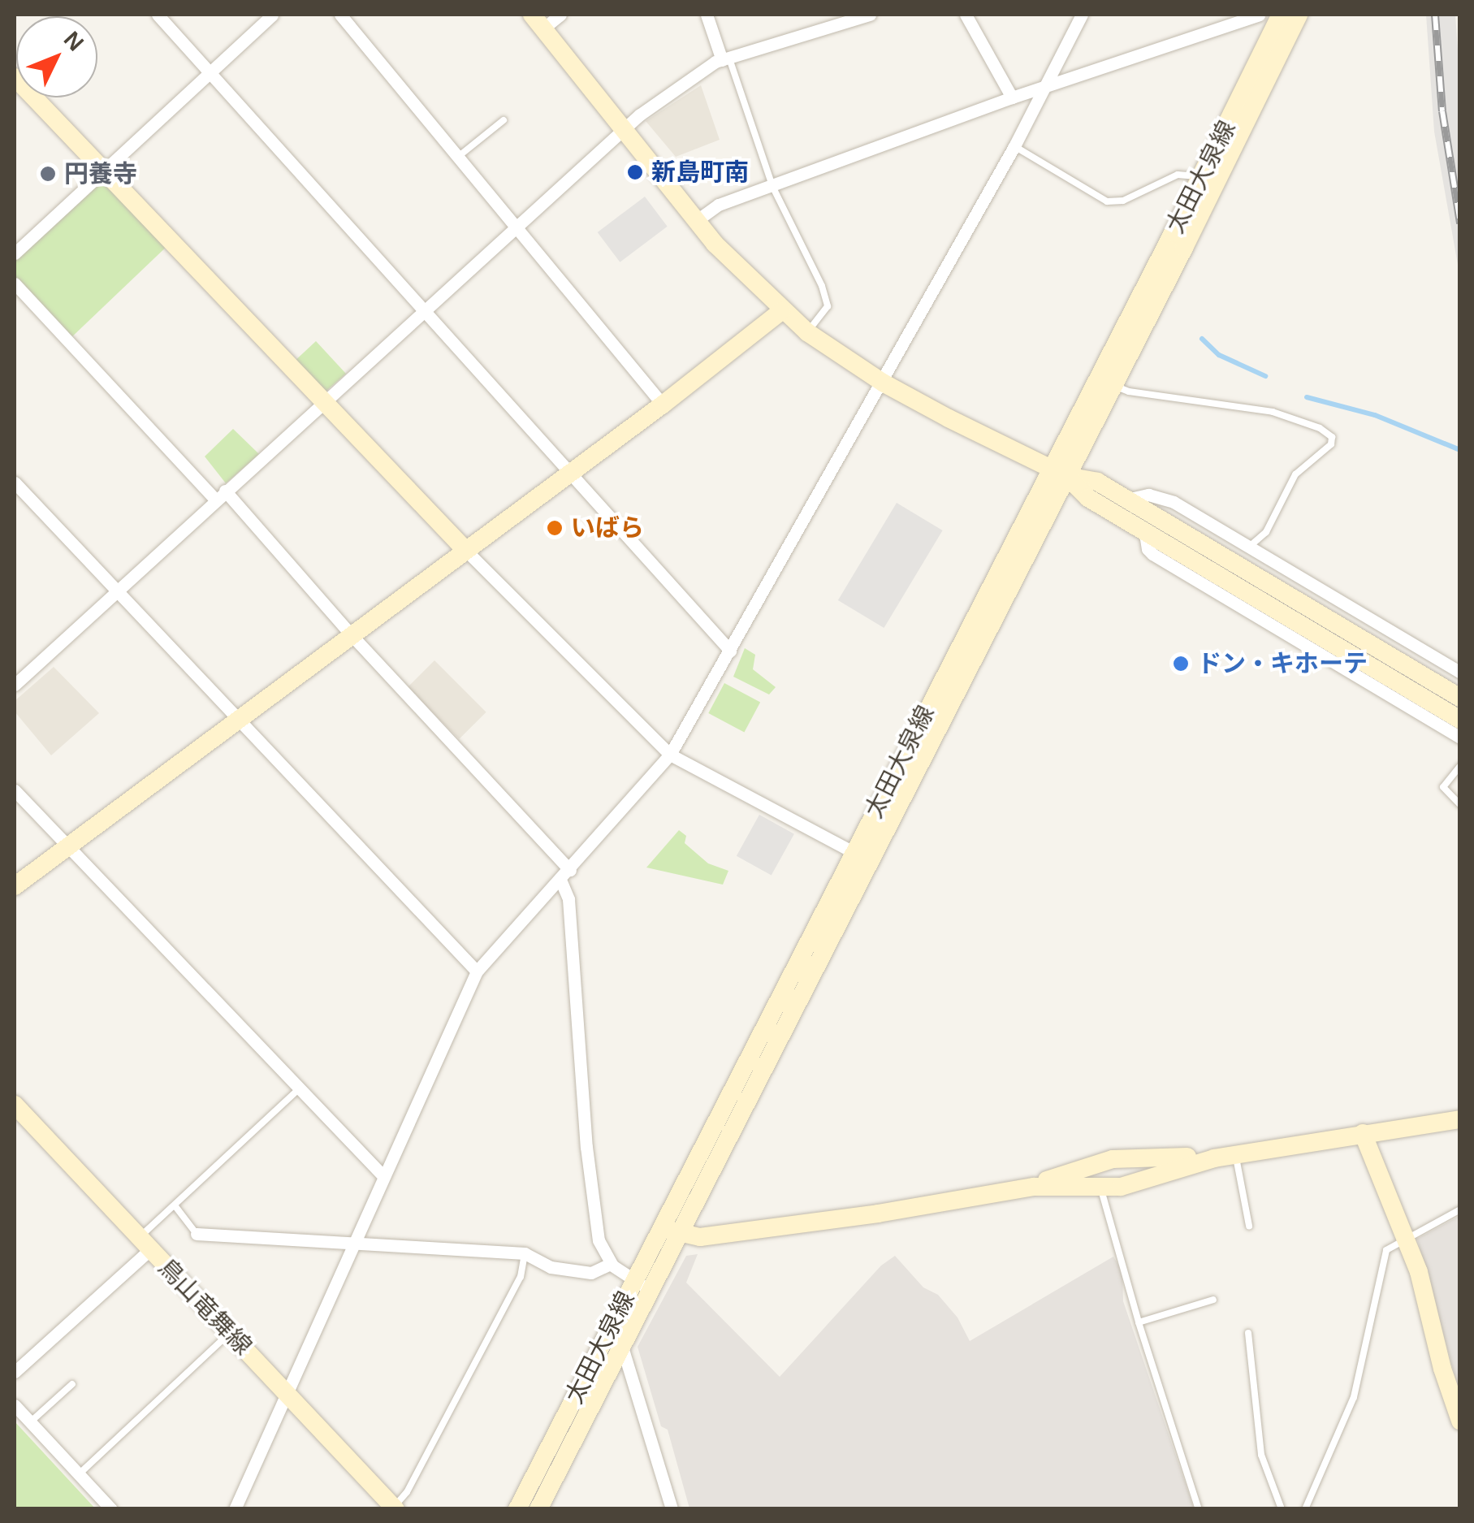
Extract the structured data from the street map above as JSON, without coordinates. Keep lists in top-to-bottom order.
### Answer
{
  "streets": {
    "street": ["太田大泉線", "鳥山竜舞線"]
  },
  "places": [
    "新島町南",
    "円養寺",
    "いばら",
    "ドン・キホーテ"
  ],
  "north": "top right"
}
